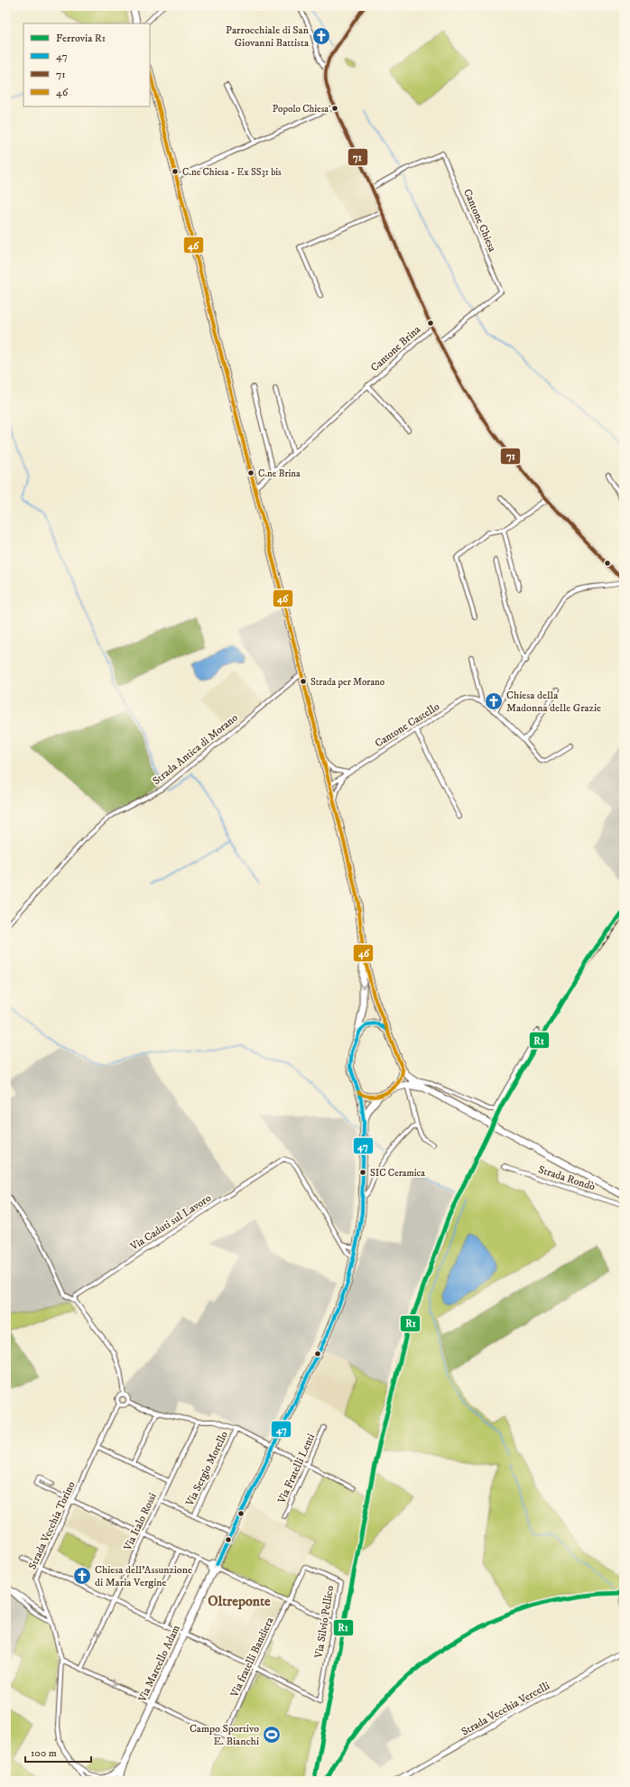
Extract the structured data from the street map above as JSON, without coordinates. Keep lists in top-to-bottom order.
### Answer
{
  "streets": {
    "main road": ["Via Marcello Adam"],
    "street": [
      "Cantone Chiesa",
      "Cantone Brina",
      "Cantone Castello",
      "Strada Antica di Morano",
      "Strada Rondò",
      "Via Caduti sul Lavoro",
      "Via Sergio Morello",
      "Via Fratelli Lenti",
      "Via Italo Rossi",
      "Strada Vecchia Torino",
      "Via Silvio Pellico",
      "Via fratelli Bandiera",
      "Strada Vecchia Vercelli"
    ]
  },
  "crossings": [
    ["Cantone Chiesa", "Cantone Brina"],
    ["Via Caduti sul Lavoro", "Via Marcello Adam"],
    ["Via Silvio Pellico", "Via fratelli Bandiera"],
    ["Via fratelli Bandiera", "Via Marcello Adam"]
  ],
  "districts": ["Oltreponte"],
  "places": {
    "church": ["Parrocchiale di San Giovanni Battista", "Chiesa della Madonna delle Grazie", "Chiesa dell'Assunzione di Maria Vergine"],
    "other": [
      "Popolo Chiesa",
      "C.ne Chiesa - Ex SS31 bis",
      "C.ne Brina",
      "Strada per Morano",
      "SIC Ceramica"
    ],
    "sports": ["Campo Sportivo E. Bianchi"]
  },
  "lines": [
    "transit line 71",
    "transit line 46",
    "rail line R1",
    "transit line 47"
  ],
  "legend": [
    "Ferrovia R1",
    "47",
    "71",
    "46"
  ],
  "scale_bar": "100 m"
}
